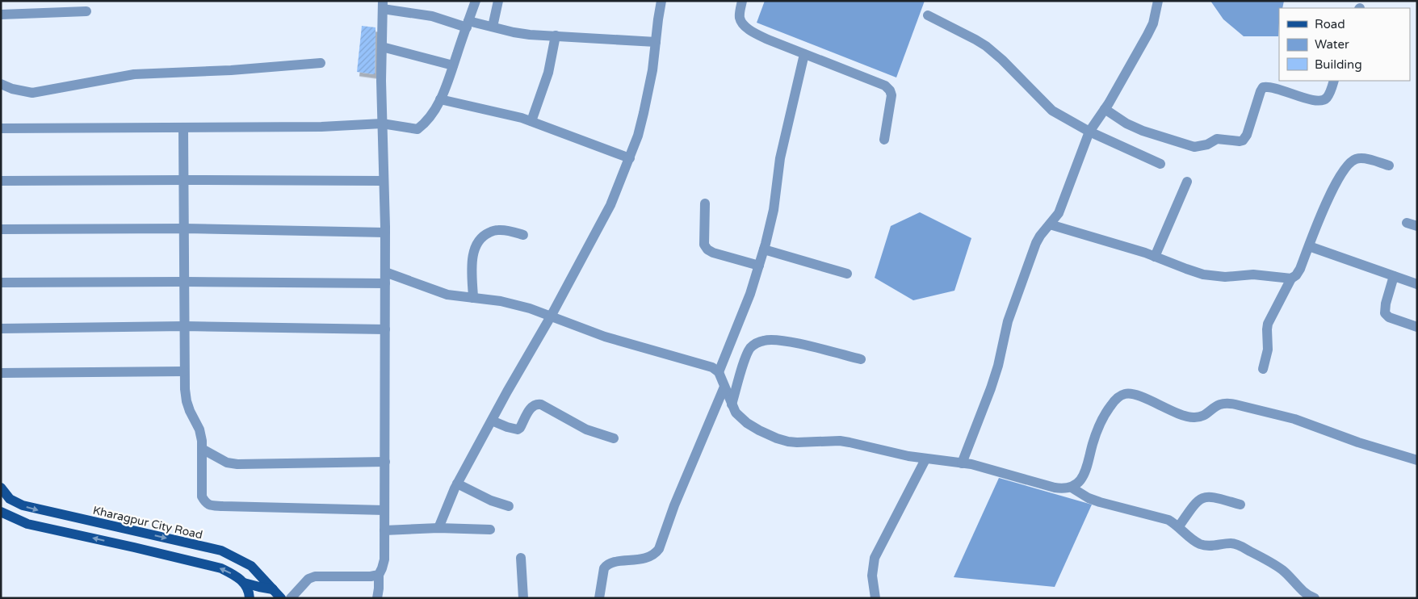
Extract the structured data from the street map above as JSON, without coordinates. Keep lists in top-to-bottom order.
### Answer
{
  "streets": {
    "main road": ["Kharagpur City Road"]
  },
  "legend": ["Road", "Water", "Building"]
}
